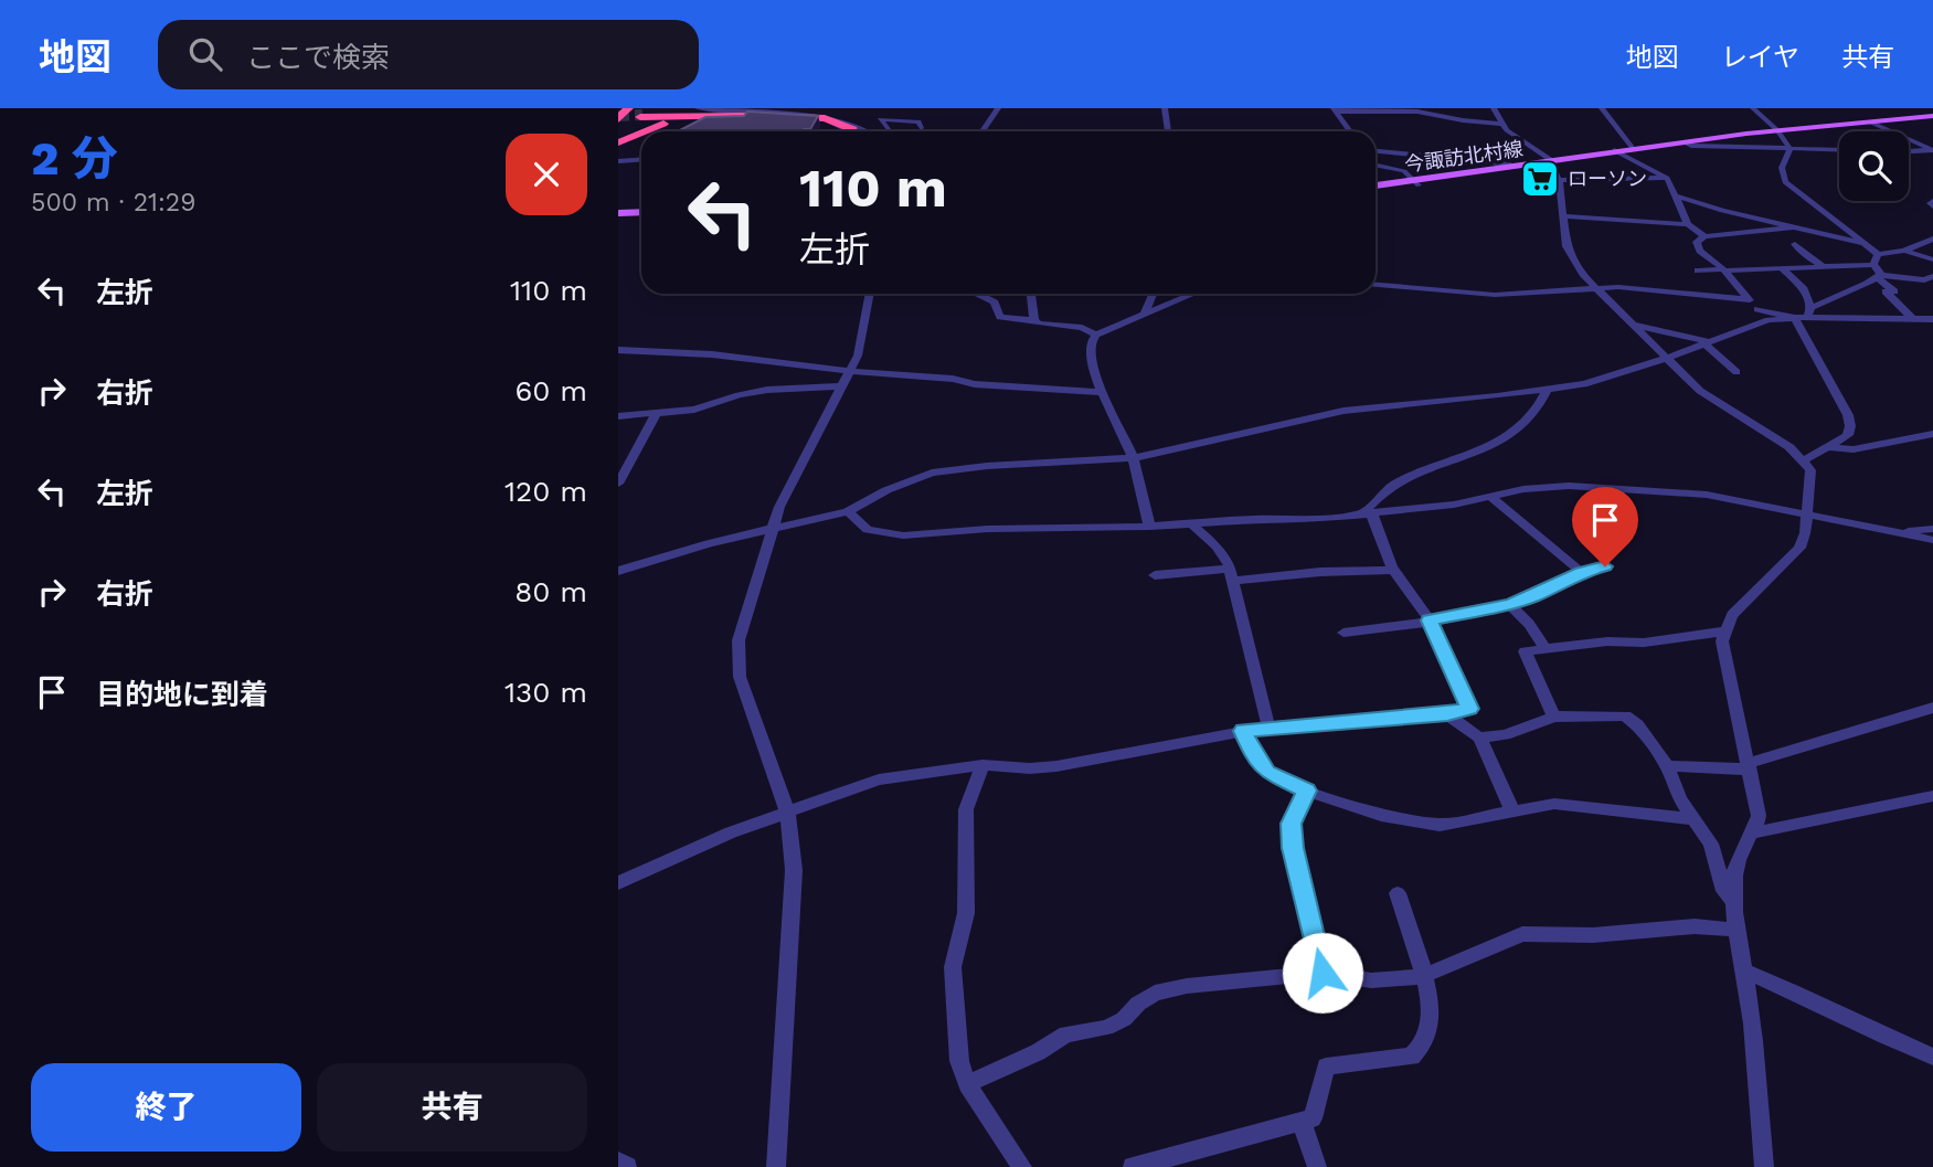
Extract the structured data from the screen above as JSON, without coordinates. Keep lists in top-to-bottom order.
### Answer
{
  "streets": {
    "main road": ["今諏訪北村線"]
  },
  "places": {
    "supermarket": ["ローソン"]
  },
  "page": {
    "header": "地図",
    "search": "ここで検索",
    "nav": ["地図", "レイヤ", "共有"],
    "heading": ["2 分", "500 m · 21:29"],
    "turn": ["110 m", "左折"],
    "list": [
      {
        "name": "左折",
        "value": "110 m"
      },
      {
        "name": "右折",
        "value": "60 m"
      },
      {
        "name": "左折",
        "value": "120 m"
      },
      {
        "name": "右折",
        "value": "80 m"
      },
      {
        "name": "目的地に到着",
        "value": "130 m"
      }
    ],
    "buttons": ["終了", "共有"]
  }
}
